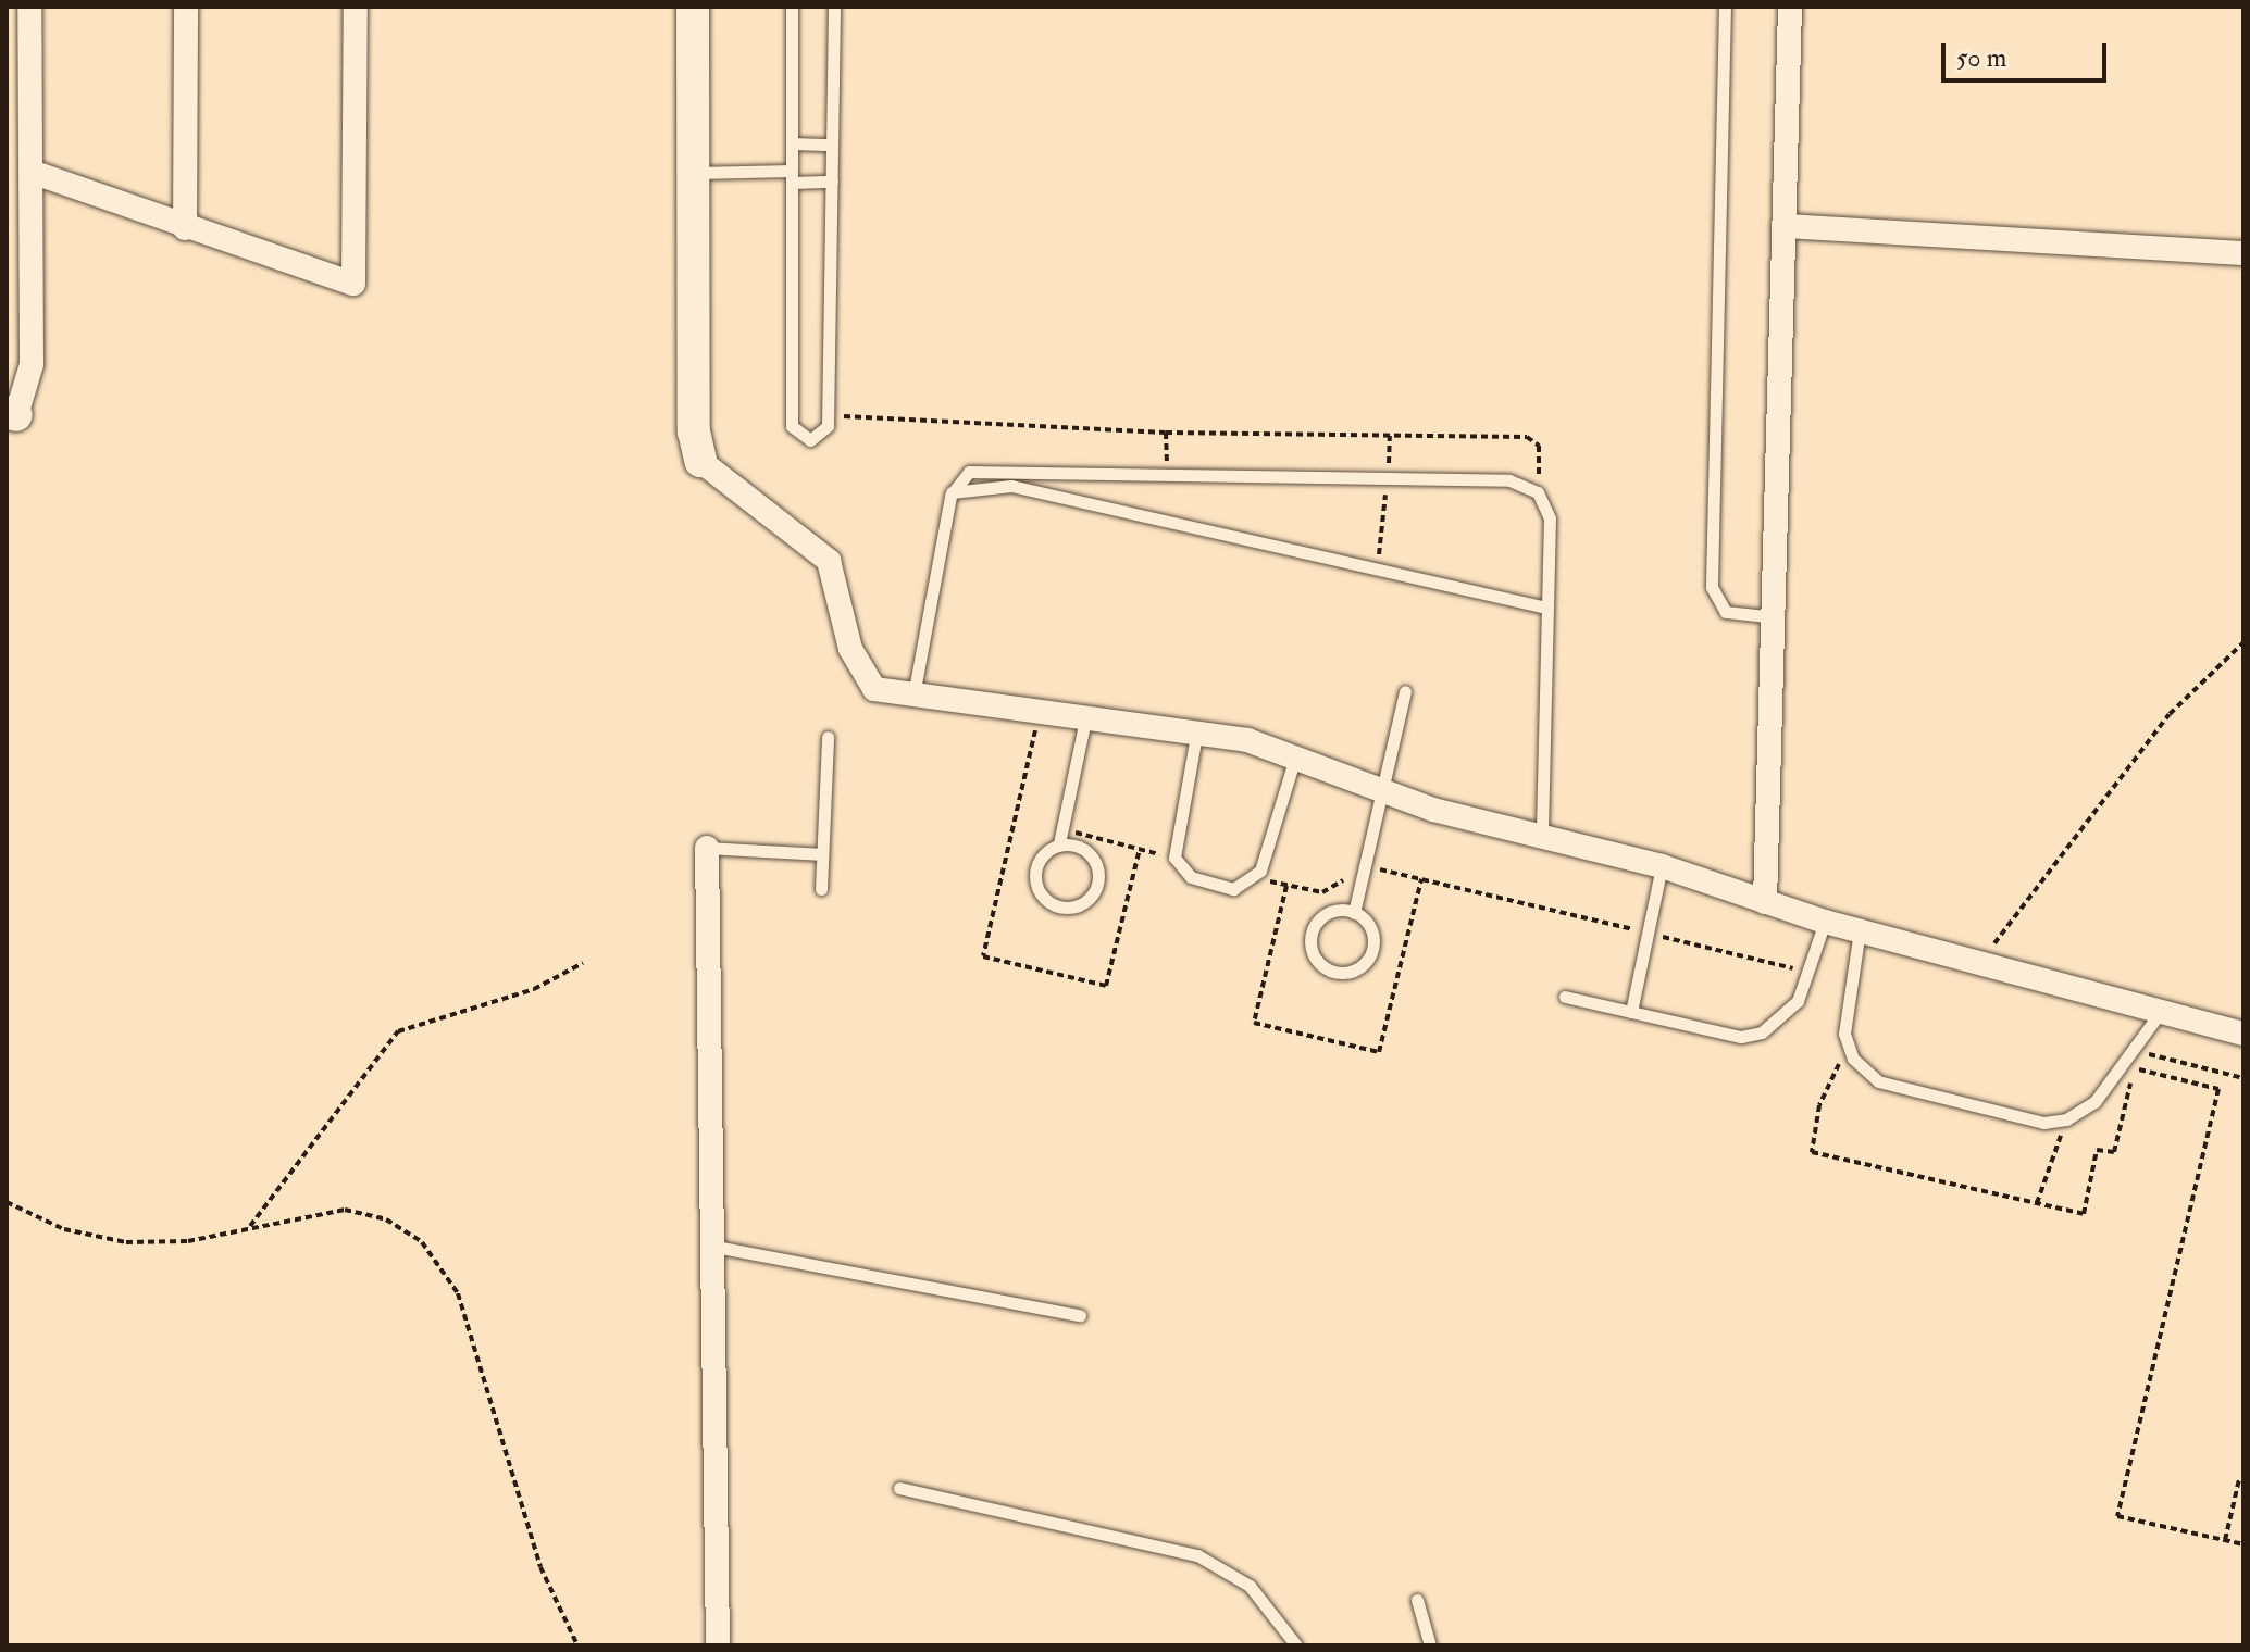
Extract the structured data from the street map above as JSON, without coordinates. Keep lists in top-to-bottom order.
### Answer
{
  "scale_bar": "50 m"
}
